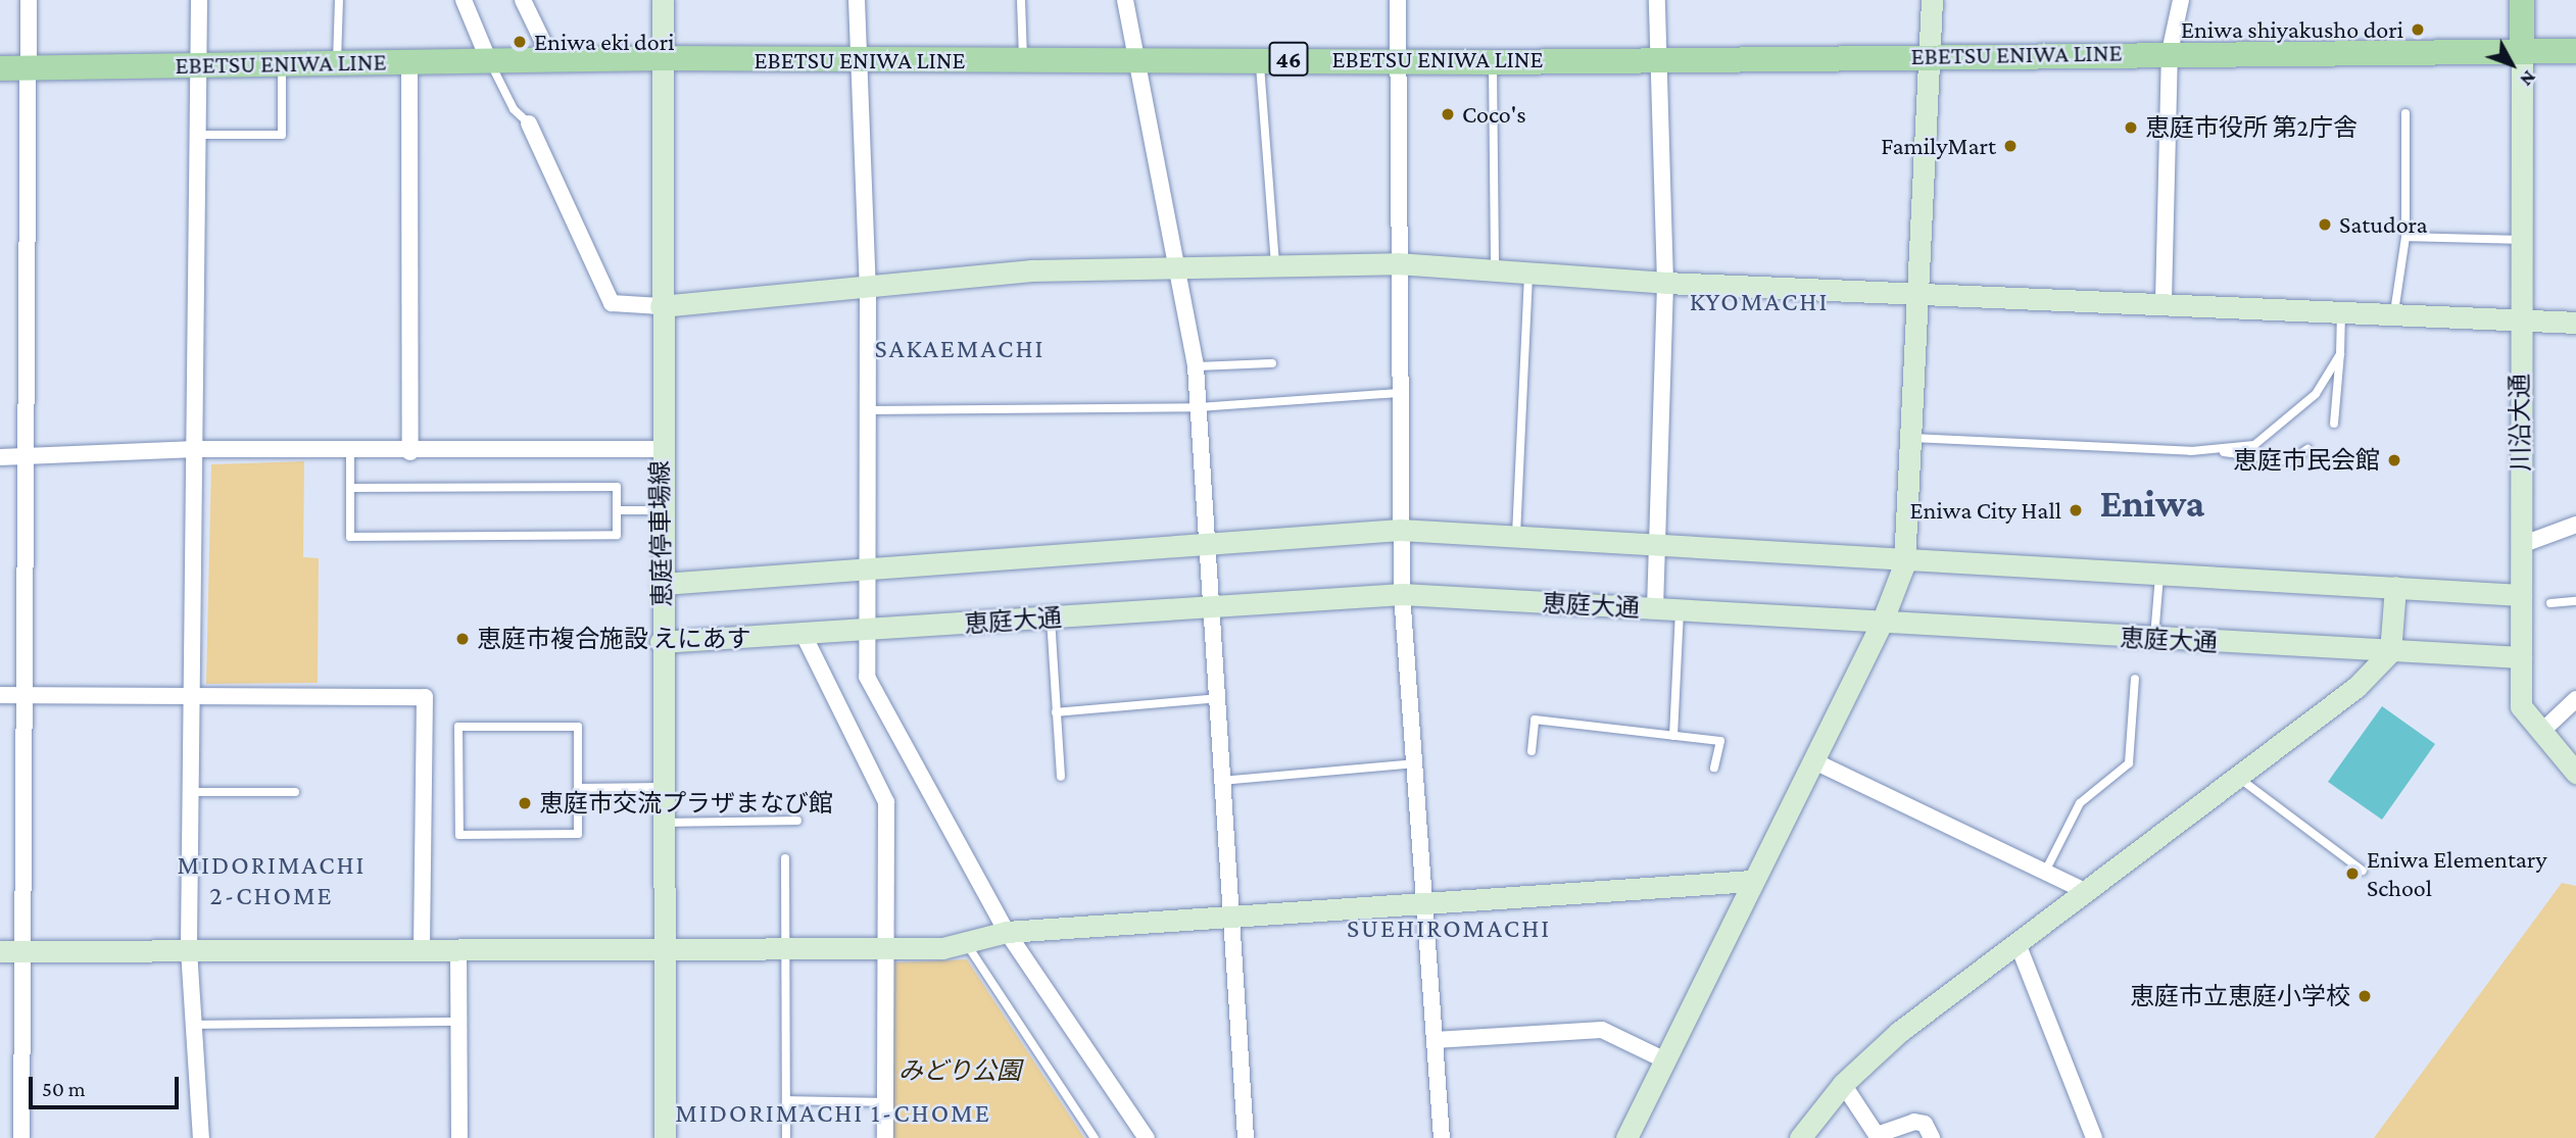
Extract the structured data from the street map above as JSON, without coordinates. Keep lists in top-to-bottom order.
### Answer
{
  "streets": {
    "main road": ["EBETSU ENIWA LINE", "46"],
    "street": ["川沿大通", "恵庭停車場線", "恵庭大通"]
  },
  "crossings": [
    ["EBETSU ENIWA LINE", "川沿大通"],
    ["EBETSU ENIWA LINE", "恵庭停車場線"],
    ["川沿大通", "恵庭大通"],
    ["恵庭停車場線", "恵庭大通"]
  ],
  "districts": [
    "KYOMACHI",
    "SAKAEMACHI",
    "Eniwa",
    "MIDORIMACHI 2-CHOME",
    "SUEHIROMACHI",
    "MIDORIMACHI 1-CHOME"
  ],
  "parks": ["みどり公園"],
  "places": [
    "Eniwa shiyakusho dori",
    "Eniwa eki dori",
    "Coco's",
    "恵庭市役所 第2庁舎",
    "FamilyMart",
    "Satudora",
    "恵庭市民会館",
    "Eniwa City Hall",
    "恵庭市複合施設 えにあす",
    "恵庭市交流プラザまなび館",
    "Eniwa Elementary School",
    "恵庭市立恵庭小学校"
  ],
  "scale_bar": "50 m",
  "north": "bottom right"
}
